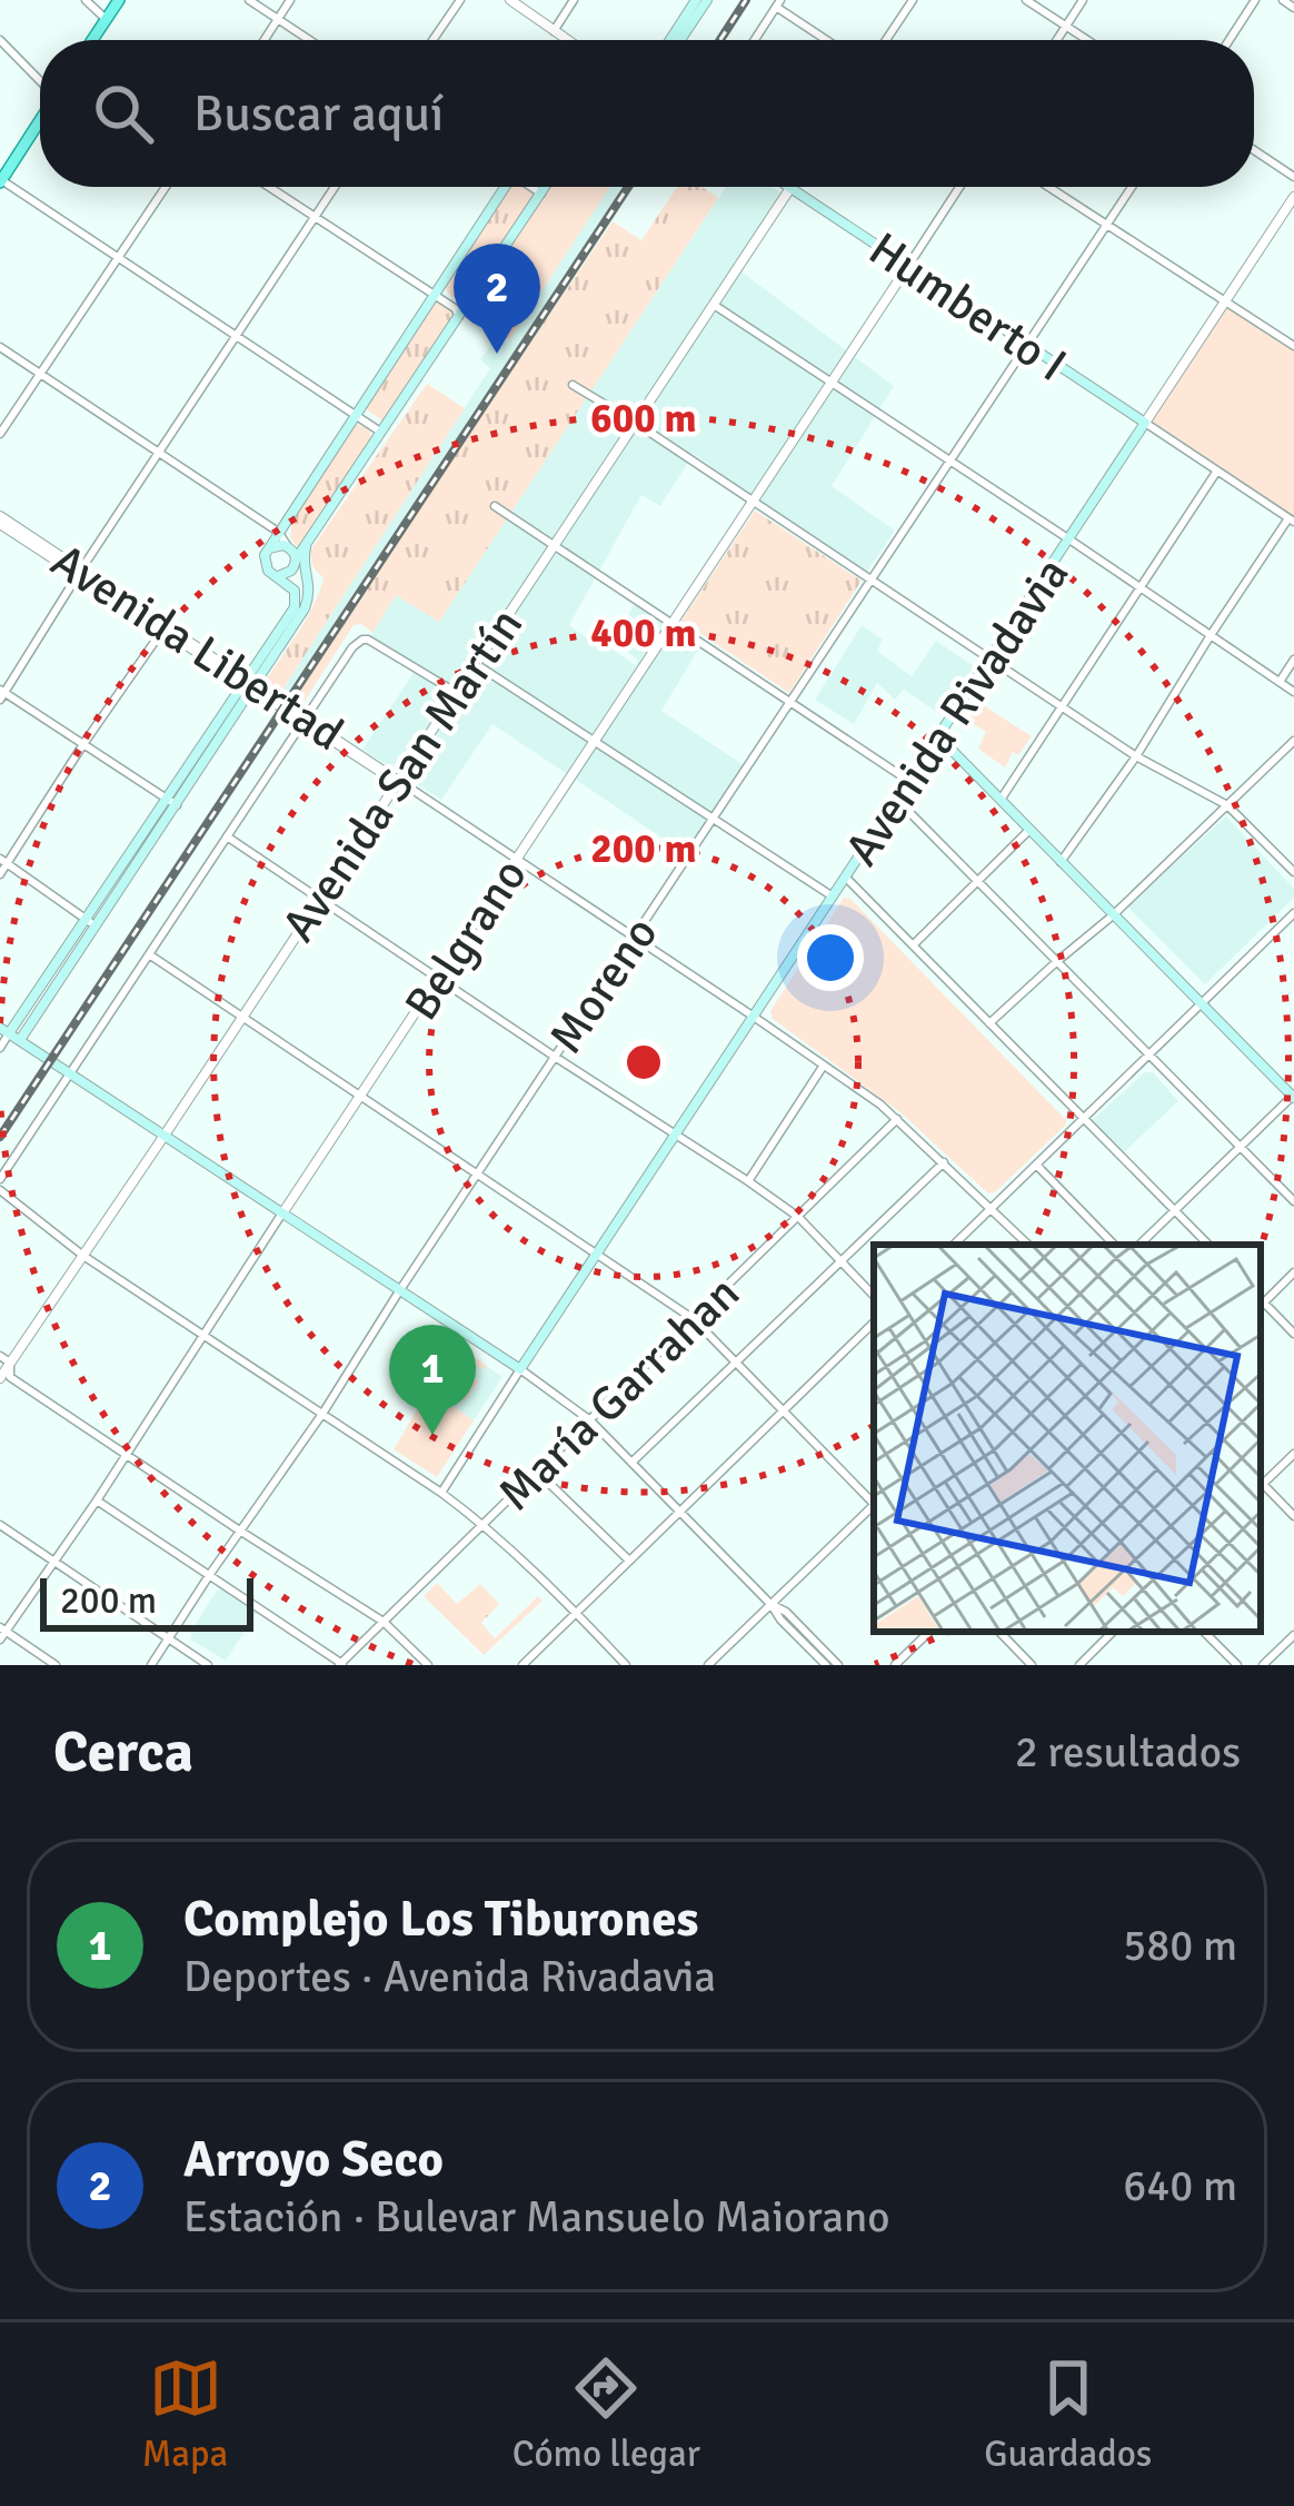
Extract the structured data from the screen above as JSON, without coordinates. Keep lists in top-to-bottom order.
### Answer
{
  "streets": {
    "main road": ["Humberto I", "Avenida Rivadavia"],
    "street": [
      "Avenida Libertad",
      "Avenida San Martín",
      "Belgrano",
      "Moreno",
      "María Garrahan"
    ]
  },
  "crossings": [
    ["Humberto I", "Avenida Rivadavia"],
    ["Humberto I", "Avenida San Martín"],
    ["Humberto I", "Belgrano"],
    ["Humberto I", "Moreno"],
    ["Avenida Libertad", "Avenida San Martín"]
  ],
  "scale_bar": "200 m",
  "page": {
    "search": "Buscar aquí",
    "pins": ["2", "1"],
    "scale": "200 m",
    "heading": ["Cerca", "2 resultados"],
    "list": [
      {
        "mark": "1",
        "name": "Complejo Los Tiburones",
        "note": "Deportes · Avenida Rivadavia",
        "value": "580 m"
      },
      {
        "mark": "2",
        "name": "Arroyo Seco",
        "note": "Estación · Bulevar Mansuelo Maiorano",
        "value": "640 m"
      }
    ],
    "nav": ["Mapa", "Cómo llegar", "Guardados"]
  },
  "rings": ["600 m", "400 m", "200 m"]
}
